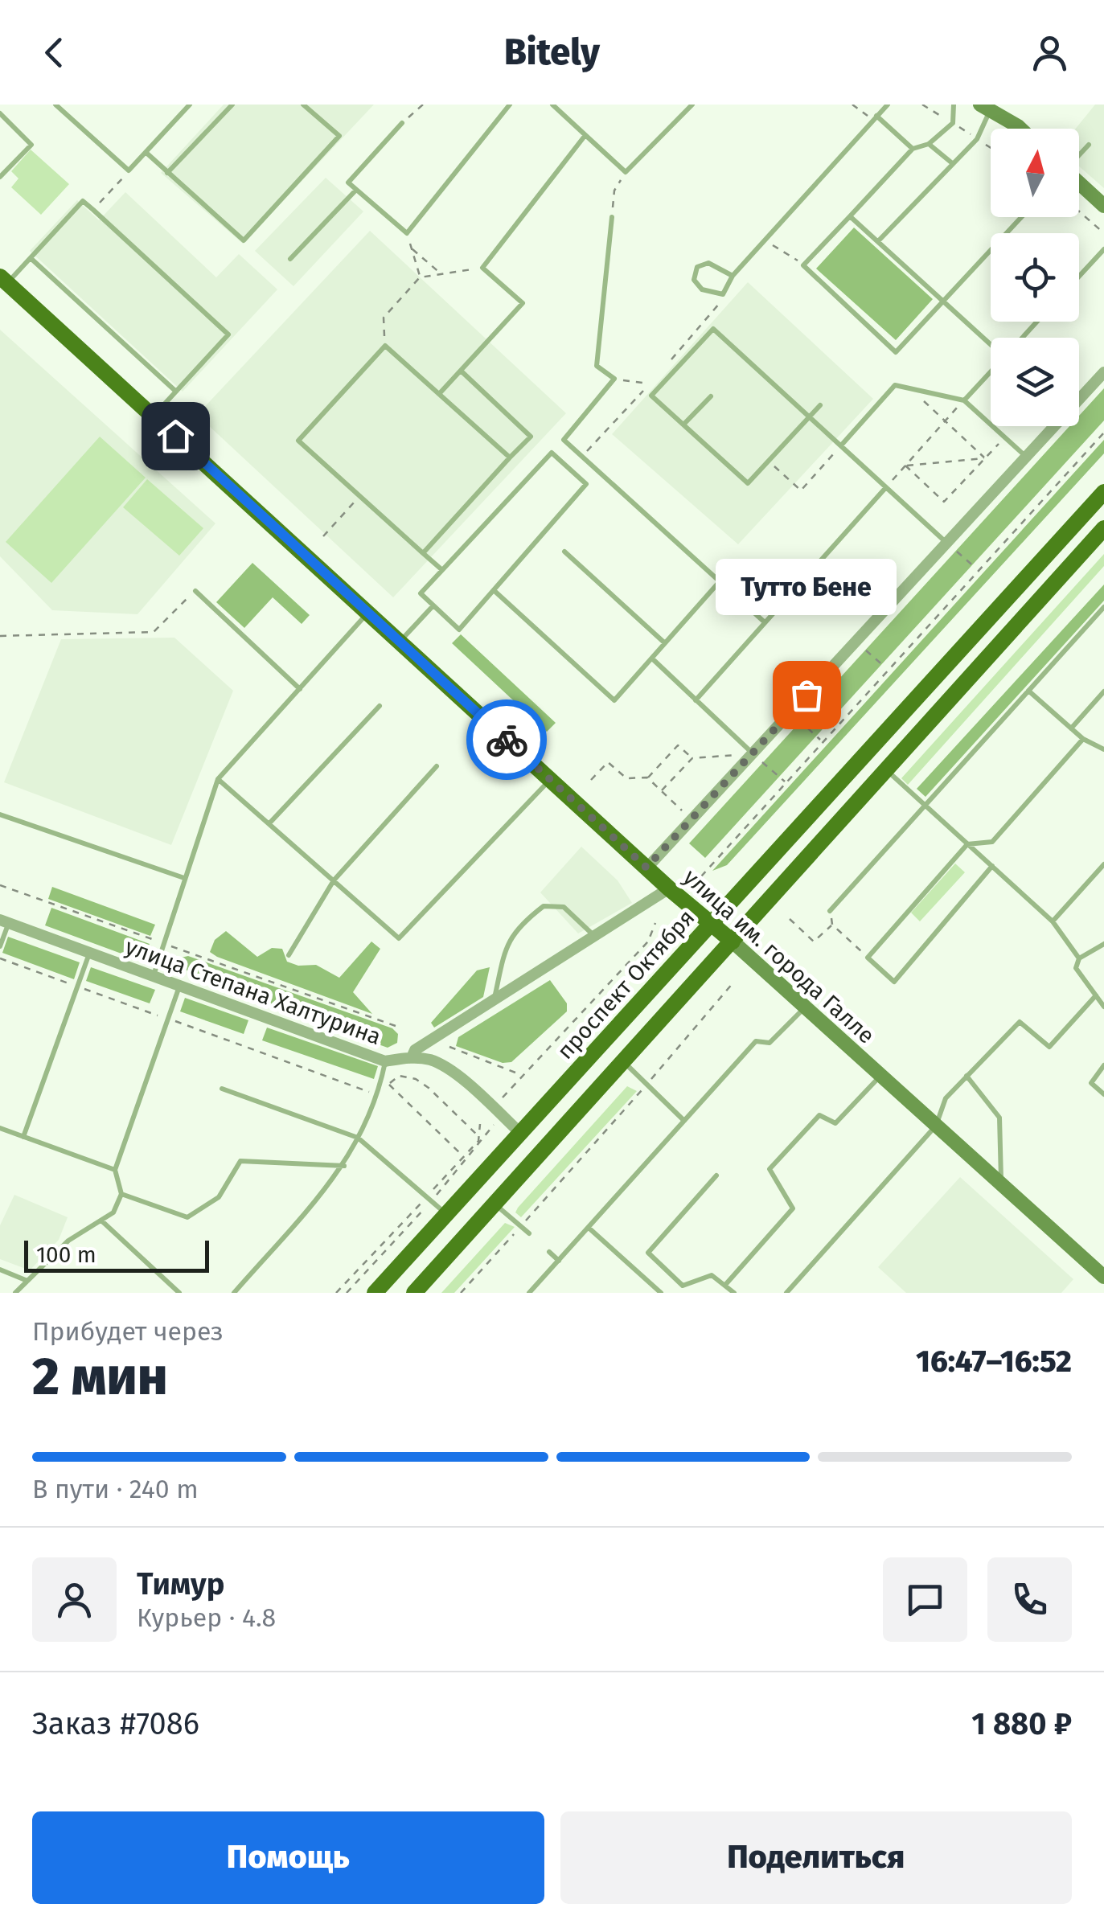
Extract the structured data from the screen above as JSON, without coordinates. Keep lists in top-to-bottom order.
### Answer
{
  "streets": {
    "main road": ["улица им. города Галле", "проспект Октября"],
    "street": ["улица Степана Халтурина"]
  },
  "crossings": [
    ["улица им. города Галле", "проспект Октября"]
  ],
  "places": ["Тутто Бене"],
  "scale_bar": "100 m",
  "north": "top",
  "page": {
    "header": "Bitely",
    "bubble": "Тутто Бене",
    "scale": "100 m",
    "heading": ["2 мин", "Прибудет через", "16:47–16:52"],
    "panel": [
      "Тимур",
      "Курьер · 4.8",
      "Заказ #7086",
      "1 880 ₽"
    ],
    "bar": "В пути · 240 m",
    "buttons": ["Помощь", "Поделиться"]
  }
}
